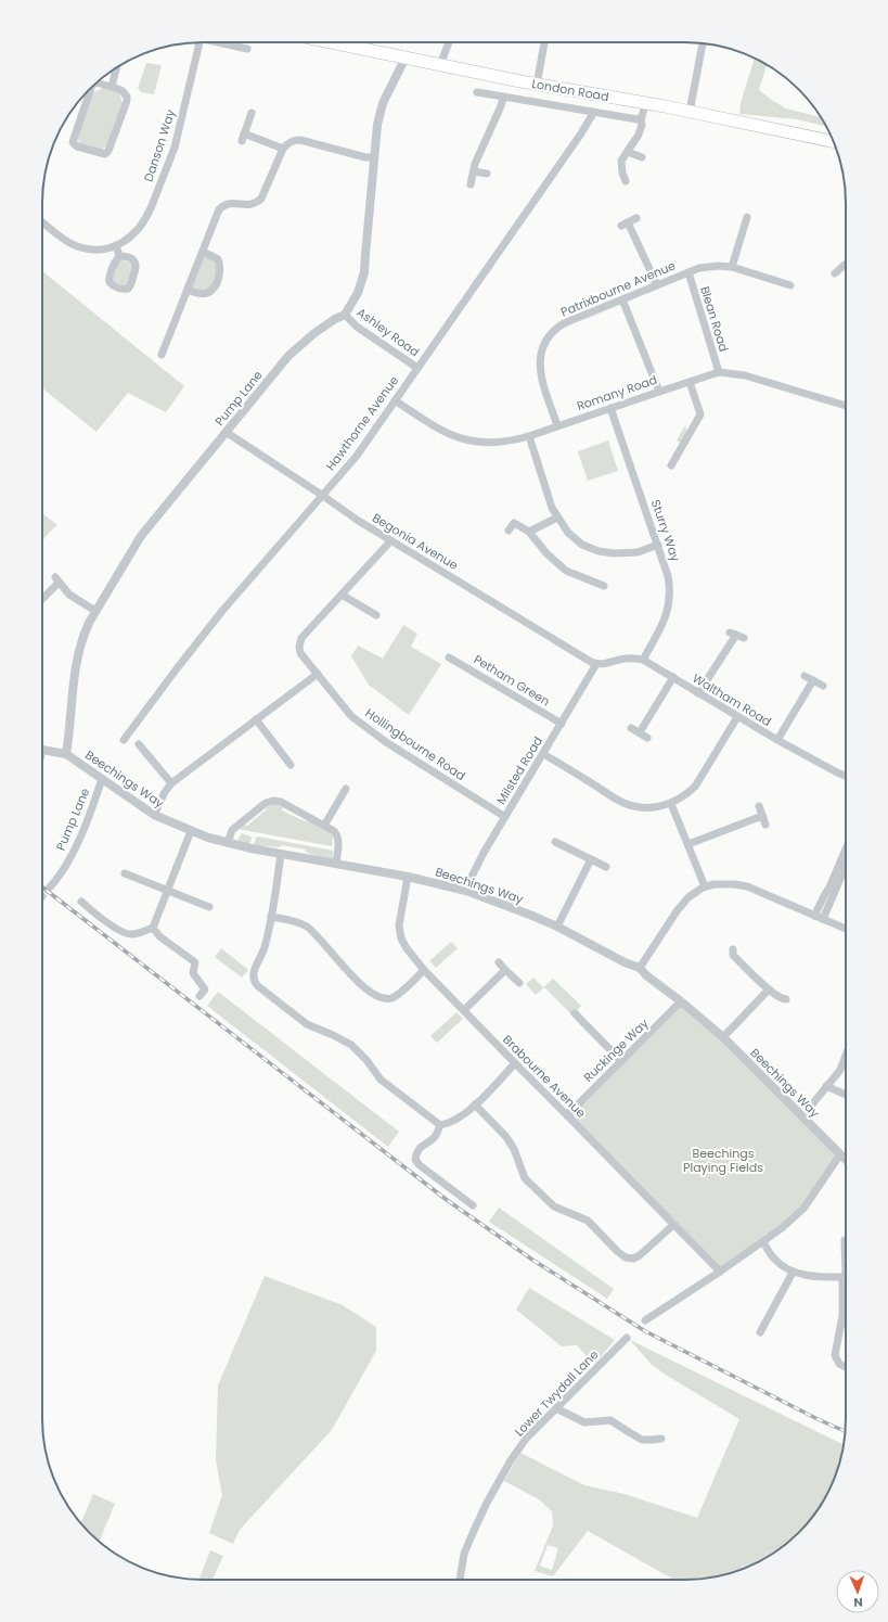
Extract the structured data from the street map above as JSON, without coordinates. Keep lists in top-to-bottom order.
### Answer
{
  "streets": {
    "main road": ["London Road"],
    "street": [
      "Danson Way",
      "Patrixbourne Avenue",
      "Blean Road",
      "Ashley Road",
      "Romany Road",
      "Pump Lane",
      "Hawthorne Avenue",
      "Sturry Way",
      "Begonia Avenue",
      "Petham Green",
      "Waltham Road",
      "Hollingbourne Road",
      "Milsted Road",
      "Beechings Way",
      "Ruckinge Way",
      "Brabourne Avenue",
      "Lower Twydall Lane"
    ]
  },
  "crossings": [
    ["London Road", "Pump Lane"],
    ["Patrixbourne Avenue", "Blean Road"],
    ["Patrixbourne Avenue", "Romany Road"],
    ["Blean Road", "Romany Road"],
    ["Ashley Road", "Pump Lane"],
    ["Ashley Road", "Hawthorne Avenue"],
    ["Romany Road", "Hawthorne Avenue"],
    ["Romany Road", "Sturry Way"],
    ["Pump Lane", "Begonia Avenue"],
    ["Pump Lane", "Beechings Way"],
    ["Hawthorne Avenue", "Begonia Avenue"],
    ["Sturry Way", "Waltham Road"],
    ["Begonia Avenue", "Waltham Road"],
    ["Begonia Avenue", "Hollingbourne Road"],
    ["Begonia Avenue", "Milsted Road"],
    ["Petham Green", "Milsted Road"],
    ["Waltham Road", "Milsted Road"],
    ["Hollingbourne Road", "Milsted Road"],
    ["Milsted Road", "Beechings Way"],
    ["Beechings Way", "Ruckinge Way"],
    ["Beechings Way", "Brabourne Avenue"],
    ["Ruckinge Way", "Brabourne Avenue"]
  ],
  "parks": ["Beechings Playing Fields"],
  "north": "bottom"
}
